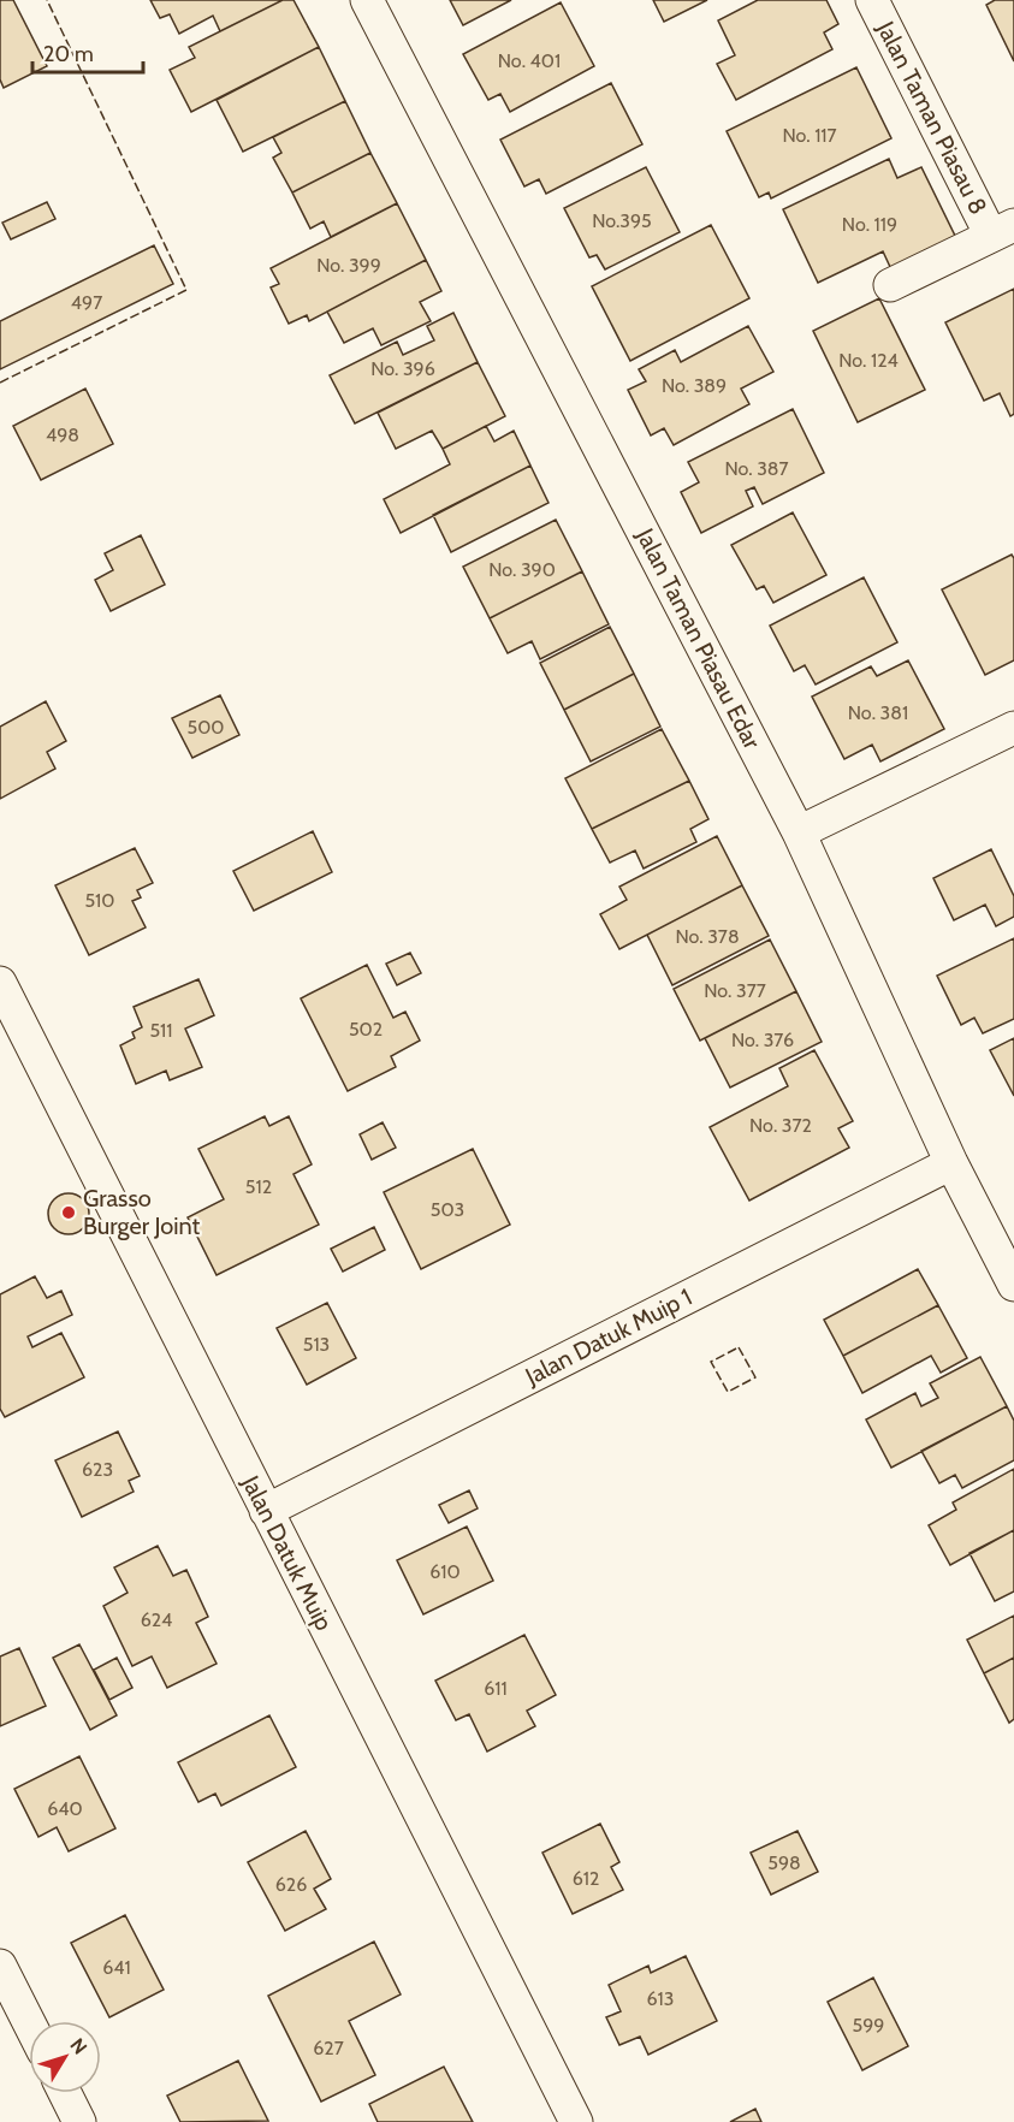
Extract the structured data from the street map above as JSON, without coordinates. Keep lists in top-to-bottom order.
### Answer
{
  "streets": {
    "street": [
      "Jalan Taman Piasau 8",
      "Jalan Taman Piasau Edar",
      "Jalan Datuk Muip 1",
      "Jalan Datuk Muip"
    ]
  },
  "crossings": [
    ["Jalan Taman Piasau Edar", "Jalan Datuk Muip 1"],
    ["Jalan Datuk Muip 1", "Jalan Datuk Muip"]
  ],
  "places": ["Grasso Burger Joint"],
  "house_numbers": [
    "No. 401",
    "No. 117",
    "No.395",
    "No. 119",
    "No. 399",
    "497",
    "No. 124",
    "No. 396",
    "No. 389",
    "498",
    "No. 387",
    "No. 390",
    "No. 381",
    "500",
    "510",
    "No. 378",
    "No. 377",
    "502",
    "511",
    "No. 376",
    "No. 372",
    "512",
    "503",
    "513",
    "623",
    "610",
    "624",
    "611",
    "640",
    "598",
    "612",
    "626",
    "641",
    "613",
    "599",
    "627"
  ],
  "scale_bar": "20 m",
  "north": "top right"
}
